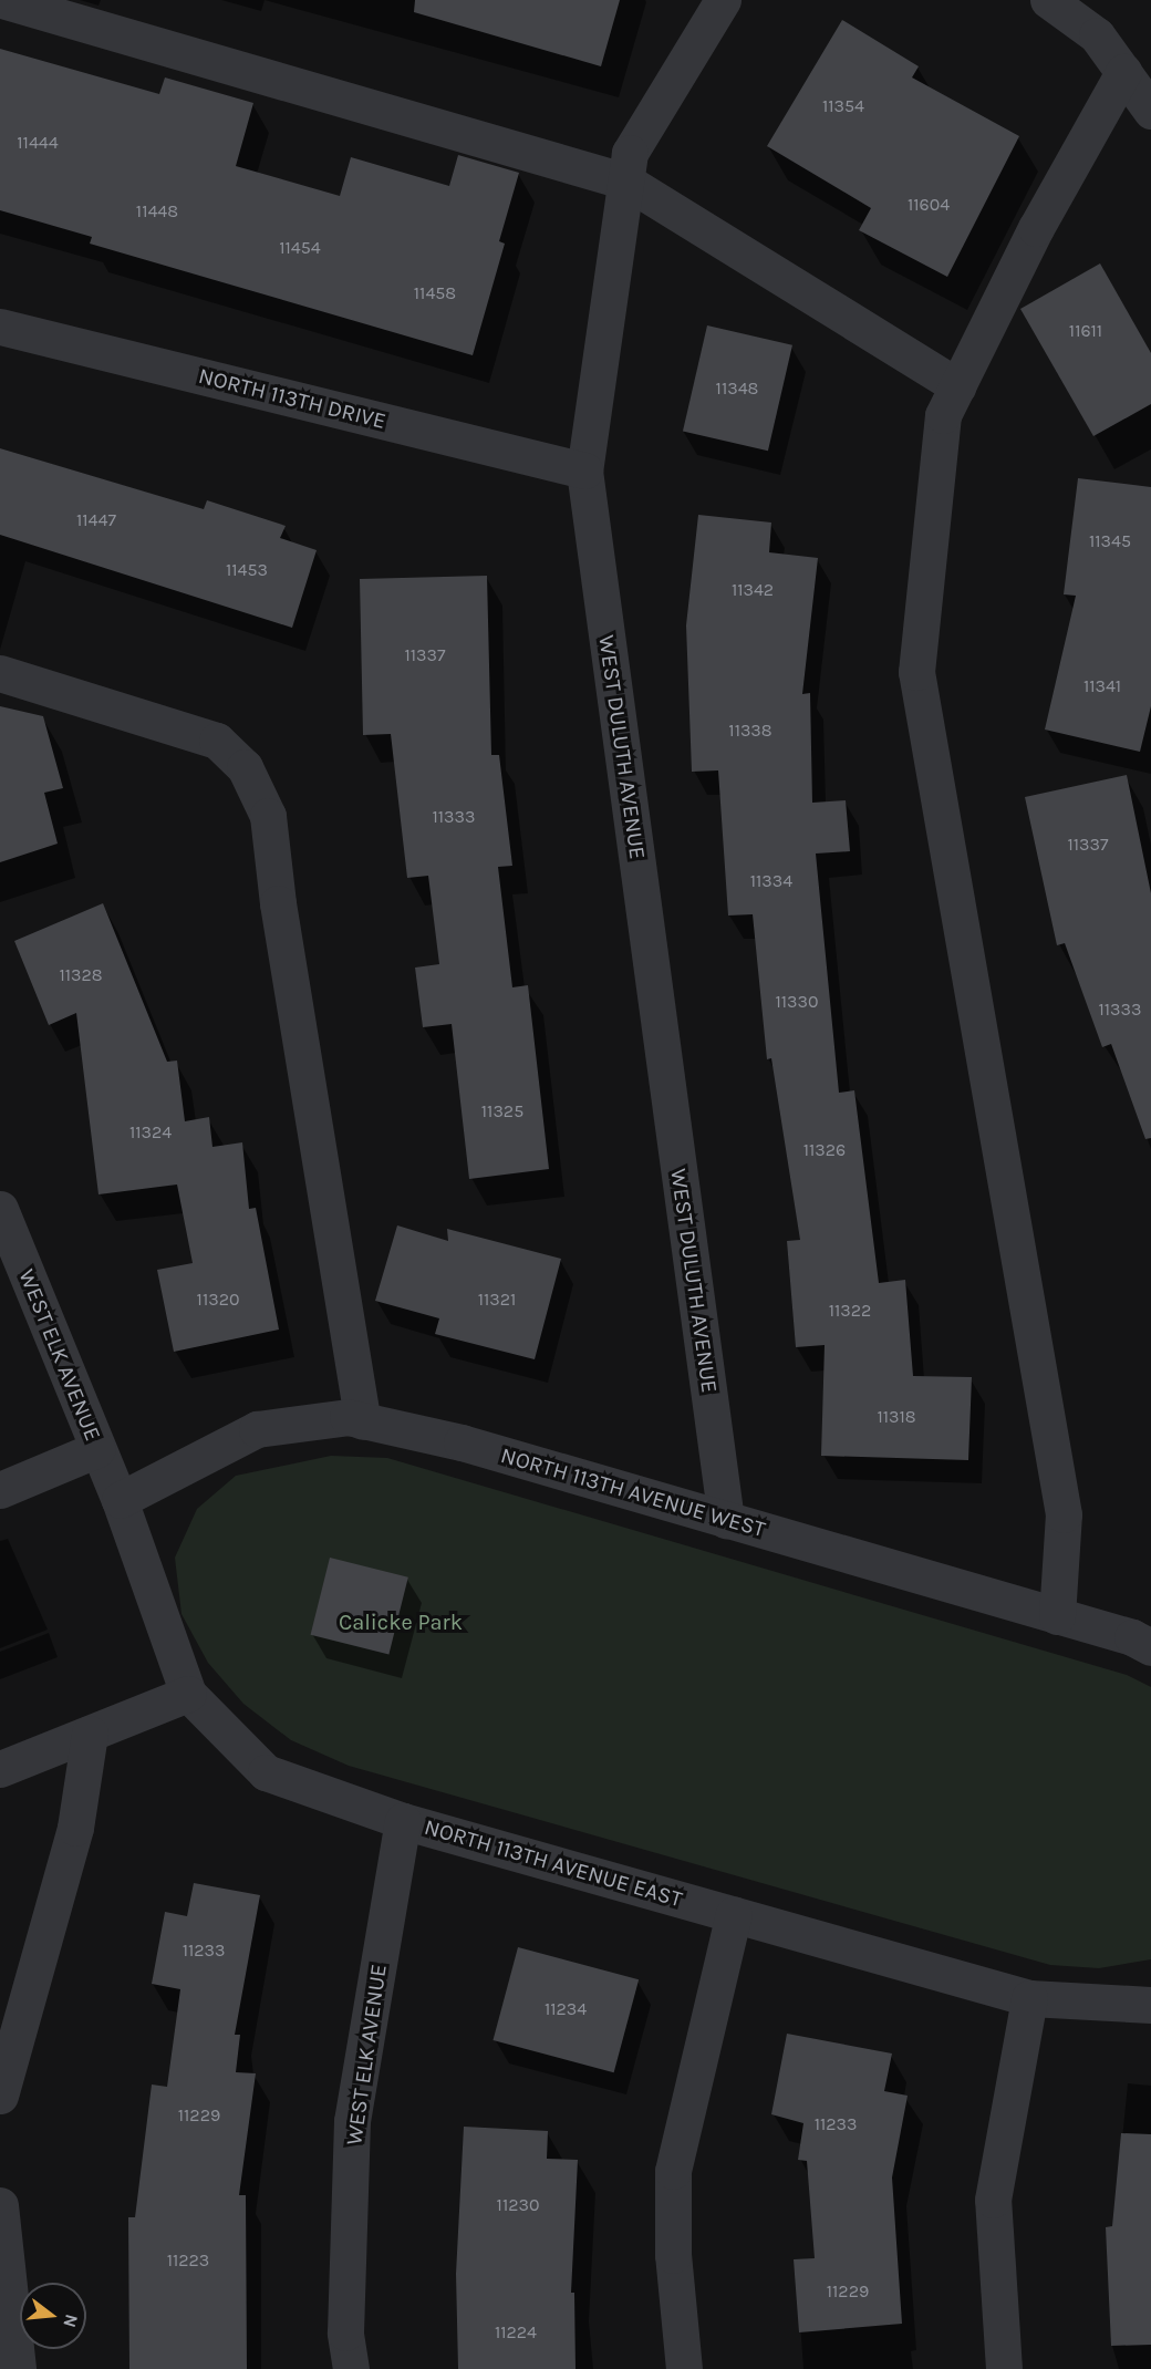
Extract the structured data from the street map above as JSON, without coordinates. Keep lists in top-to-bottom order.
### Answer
{
  "streets": {
    "street": [
      "NORTH 113TH DRIVE",
      "WEST DULUTH AVENUE",
      "WEST ELK AVENUE",
      "NORTH 113TH AVENUE WEST",
      "NORTH 113TH AVENUE EAST"
    ]
  },
  "crossings": [
    ["NORTH 113TH DRIVE", "WEST DULUTH AVENUE"],
    ["WEST DULUTH AVENUE", "NORTH 113TH AVENUE WEST"],
    ["WEST ELK AVENUE", "NORTH 113TH AVENUE WEST"],
    ["WEST ELK AVENUE", "NORTH 113TH AVENUE EAST"],
    ["NORTH 113TH AVENUE WEST", "NORTH 113TH AVENUE EAST"]
  ],
  "parks": ["Calicke Park"],
  "house_numbers": [
    "11354",
    "11444",
    "11604",
    "11448",
    "11454",
    "11458",
    "11611",
    "11348",
    "11447",
    "11345",
    "11453",
    "11342",
    "11337",
    "11341",
    "11338",
    "11333",
    "11337",
    "11334",
    "11328",
    "11330",
    "11333",
    "11325",
    "11324",
    "11326",
    "11320",
    "11321",
    "11322",
    "11318",
    "11233",
    "11234",
    "11229",
    "11233",
    "11230",
    "11223",
    "11229",
    "11224"
  ],
  "north": "right"
}
